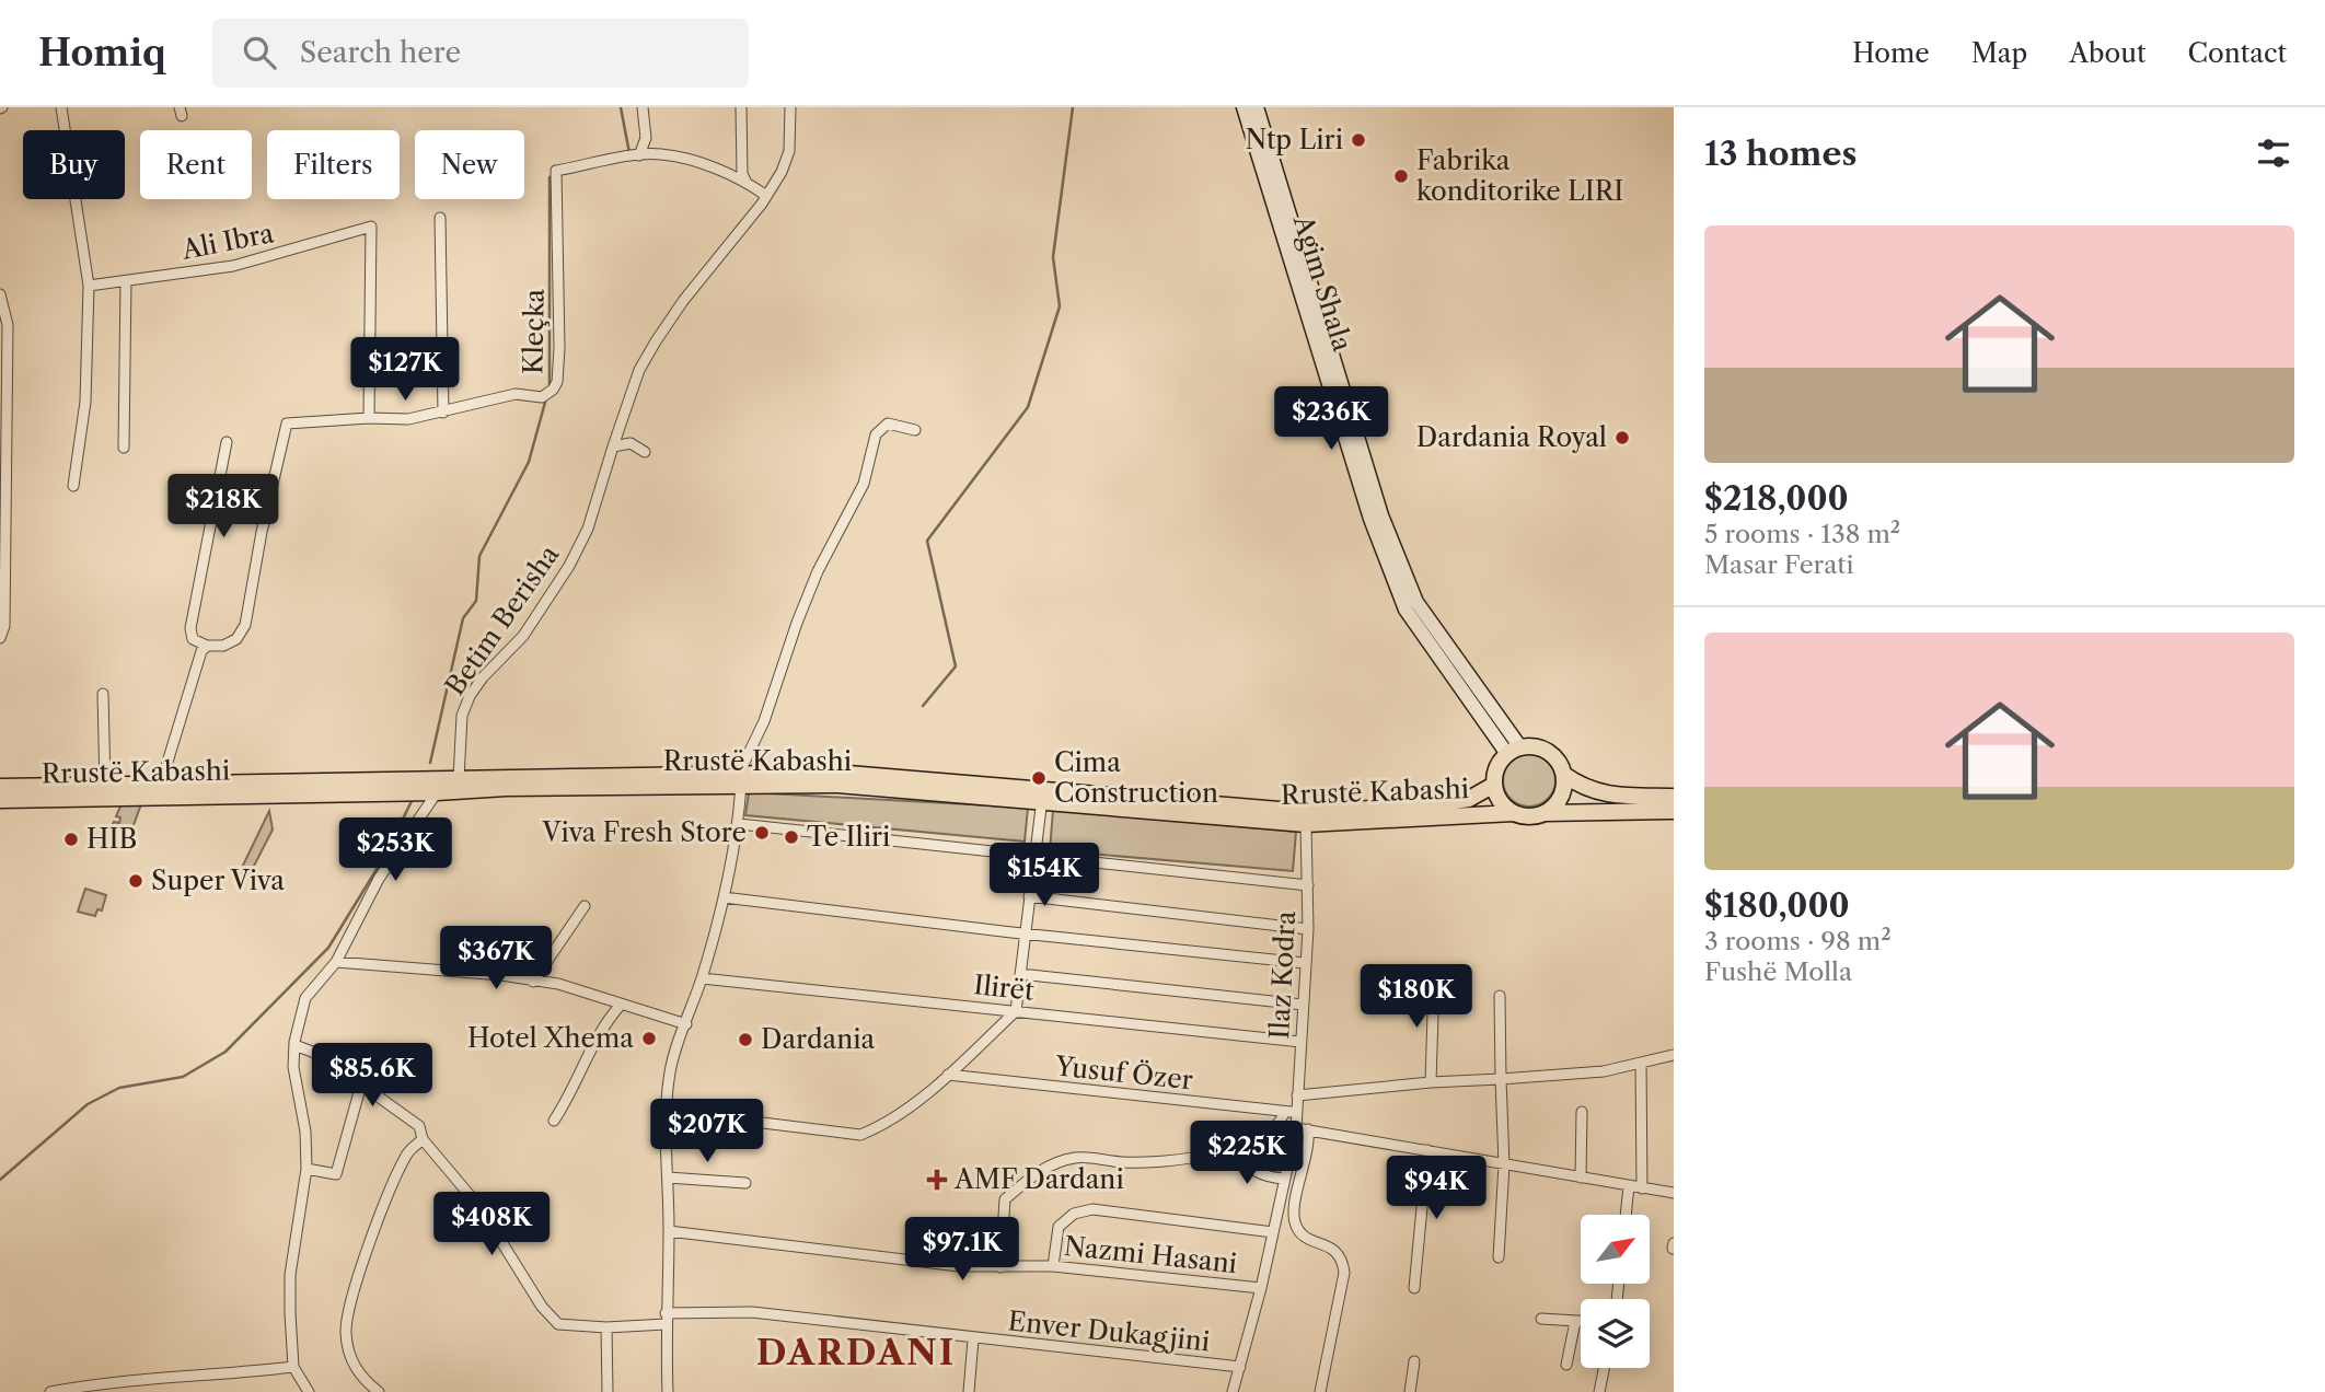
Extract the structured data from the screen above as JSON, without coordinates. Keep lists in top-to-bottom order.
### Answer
{
  "streets": {
    "main road": ["Agim Shala", "Rrustë Kabashi"],
    "street": [
      "Ali Ibra",
      "Kleçka",
      "Betim Berisha",
      "Ilaz Kodra",
      "Ilirët",
      "Yusuf Özer",
      "Nazmi Hasani",
      "Enver Dukagjini"
    ]
  },
  "crossings": [
    ["Ali Ibra", "Kleçka"],
    ["Agim Shala", "Rrustë Kabashi"],
    ["Betim Berisha", "Rrustë Kabashi"],
    ["Rrustë Kabashi", "Ilaz Kodra"],
    ["Ilaz Kodra", "Ilirët"],
    ["Ilaz Kodra", "Yusuf Özer"],
    ["Ilaz Kodra", "Nazmi Hasani"],
    ["Ilaz Kodra", "Enver Dukagjini"]
  ],
  "districts": ["DARDANI"],
  "places": {
    "other": [
      "Ntp Liri",
      "Fabrika konditorike LIRI",
      "Dardania Royal",
      "Cima Construction",
      "Viva Fresh Store",
      "Te Iliri",
      "HIB",
      "Super Viva",
      "Hotel Xhema",
      "Dardania"
    ],
    "health": ["AMF Dardani"]
  },
  "north": "top right",
  "page": {
    "header": "Homiq",
    "search": "Search here",
    "nav": [
      "Home",
      "Map",
      "About",
      "Contact"
    ],
    "heading": "13 homes",
    "chip": [
      "Buy",
      "Rent",
      "Filters",
      "New"
    ],
    "list": [
      {
        "name": "$218,000",
        "note": "5 rooms · 138 m² · Masar Ferati"
      },
      {
        "name": "$180,000",
        "note": "3 rooms · 98 m² · Fushë Molla"
      }
    ],
    "price": [
      "$127K",
      "$236K",
      "$218K",
      "$253K",
      "$154K",
      "$367K",
      "$180K",
      "$85.6K",
      "$207K",
      "$225K",
      "$94K",
      "$408K",
      "$97.1K"
    ]
  }
}
